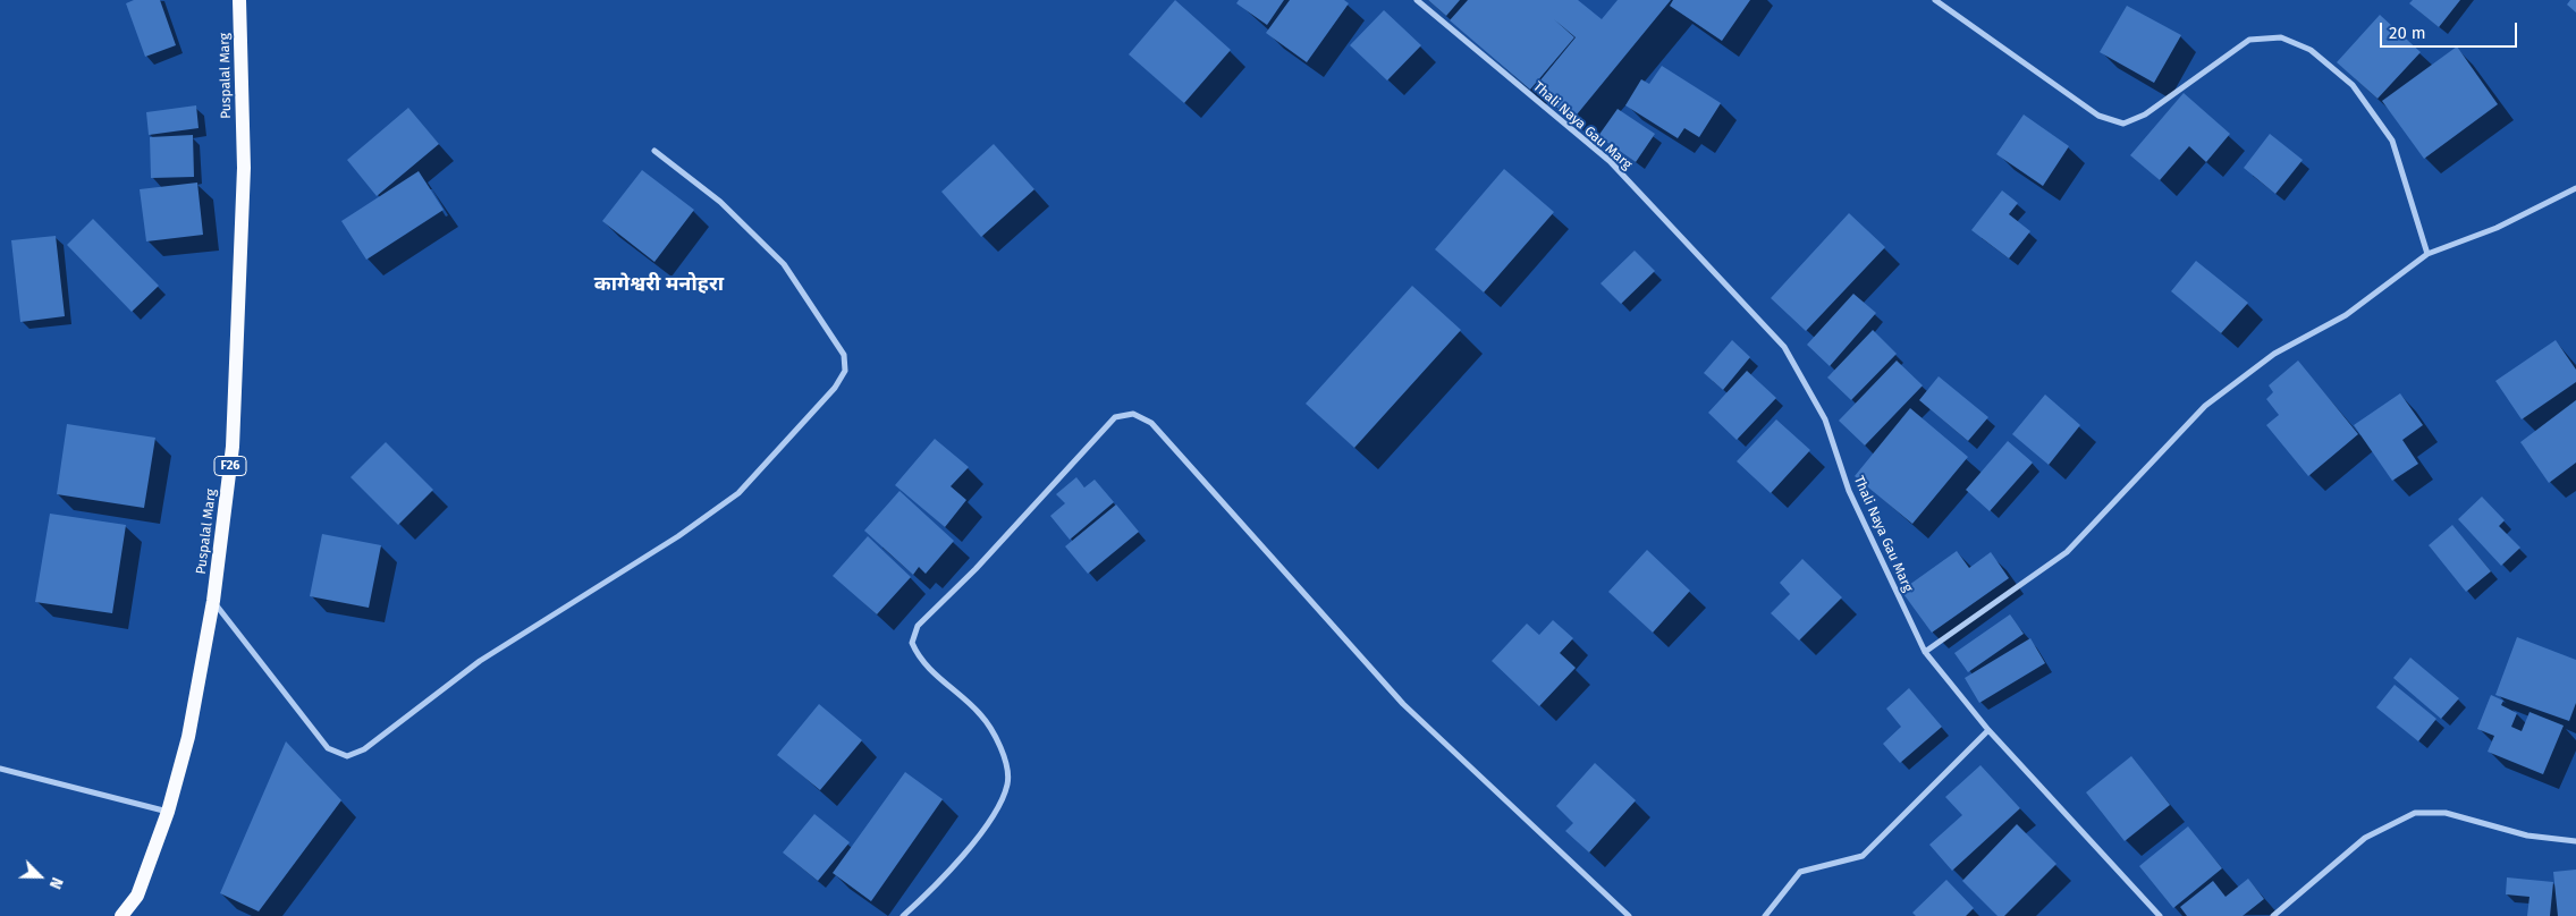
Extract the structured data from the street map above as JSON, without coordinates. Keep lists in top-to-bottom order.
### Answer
{
  "streets": {
    "main road": ["Puspalal Marg", "F26"],
    "street": ["Thali Naya Gau Marg"]
  },
  "districts": ["कागेश्वरी मनोहरा"],
  "scale_bar": "20 m",
  "north": "bottom right"
}
